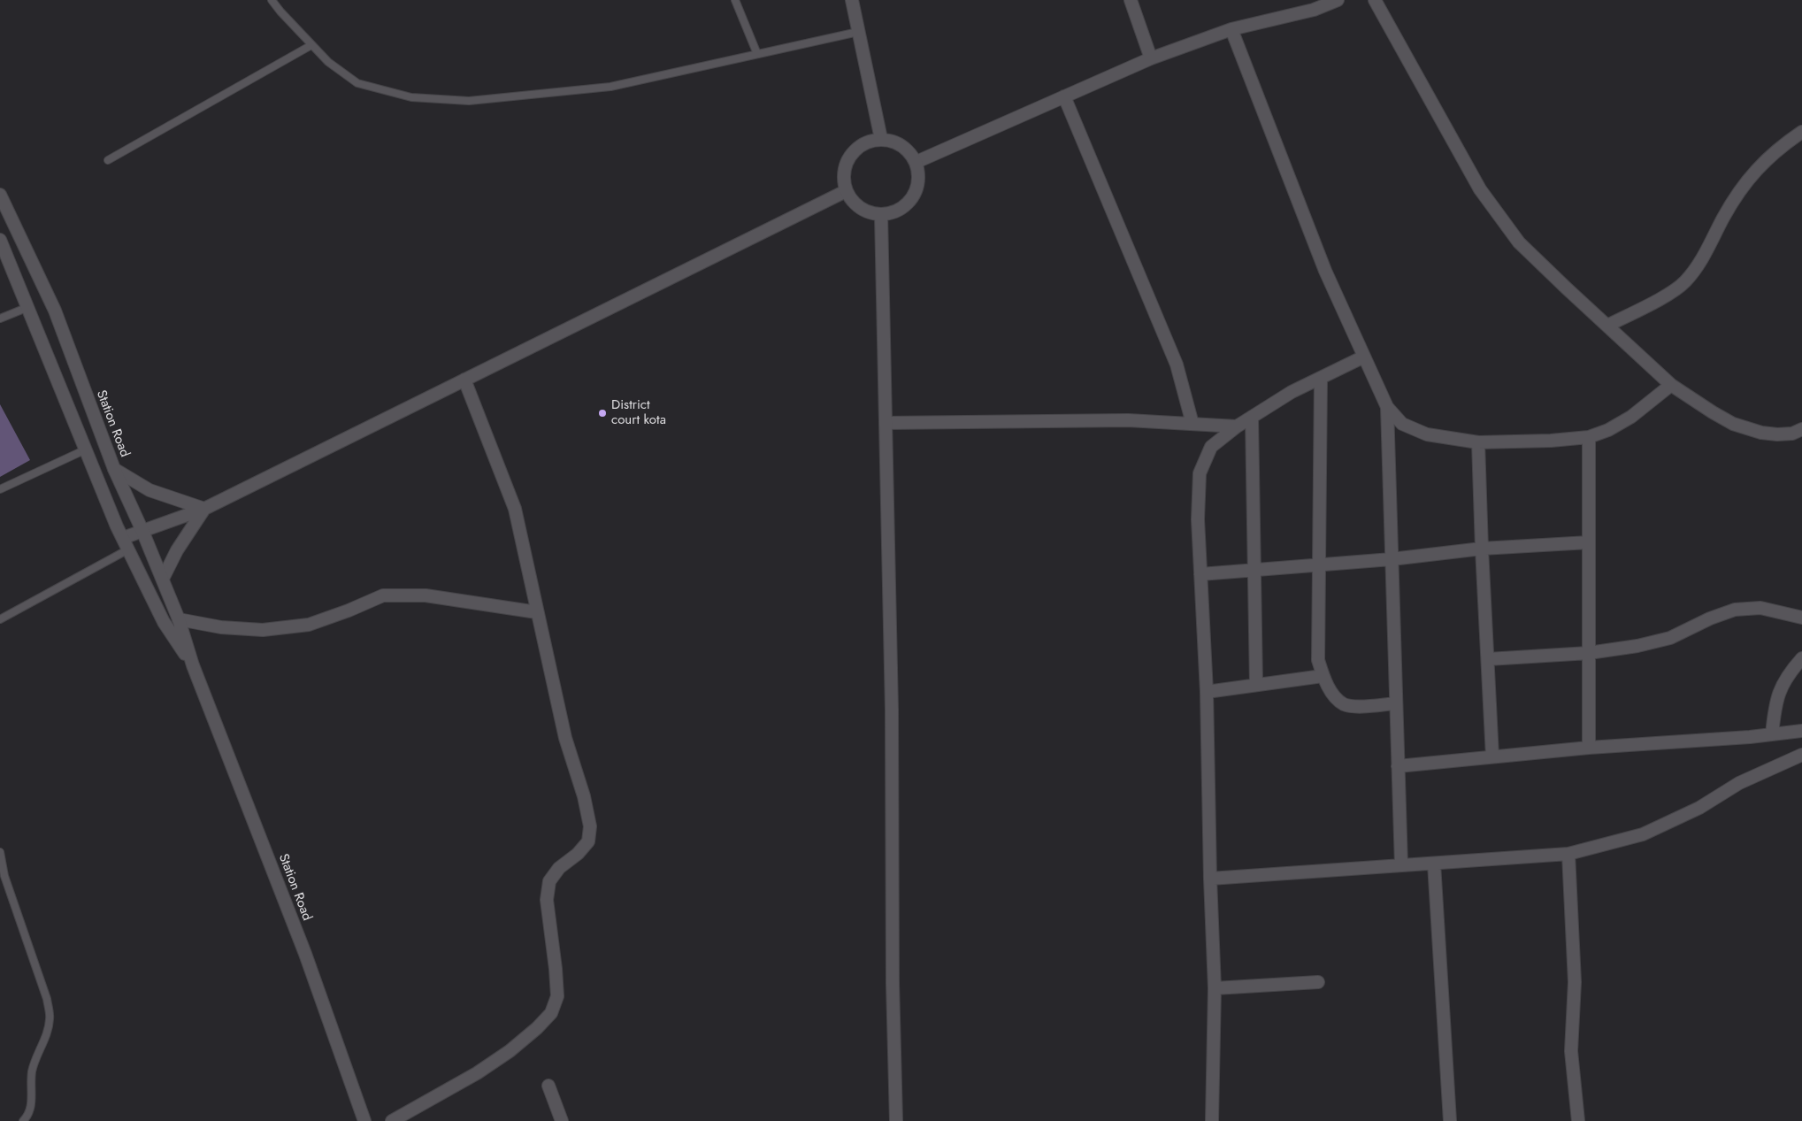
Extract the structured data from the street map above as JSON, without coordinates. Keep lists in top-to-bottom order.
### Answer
{
  "streets": {
    "street": ["Station Road"]
  },
  "places": ["District court kota"]
}
